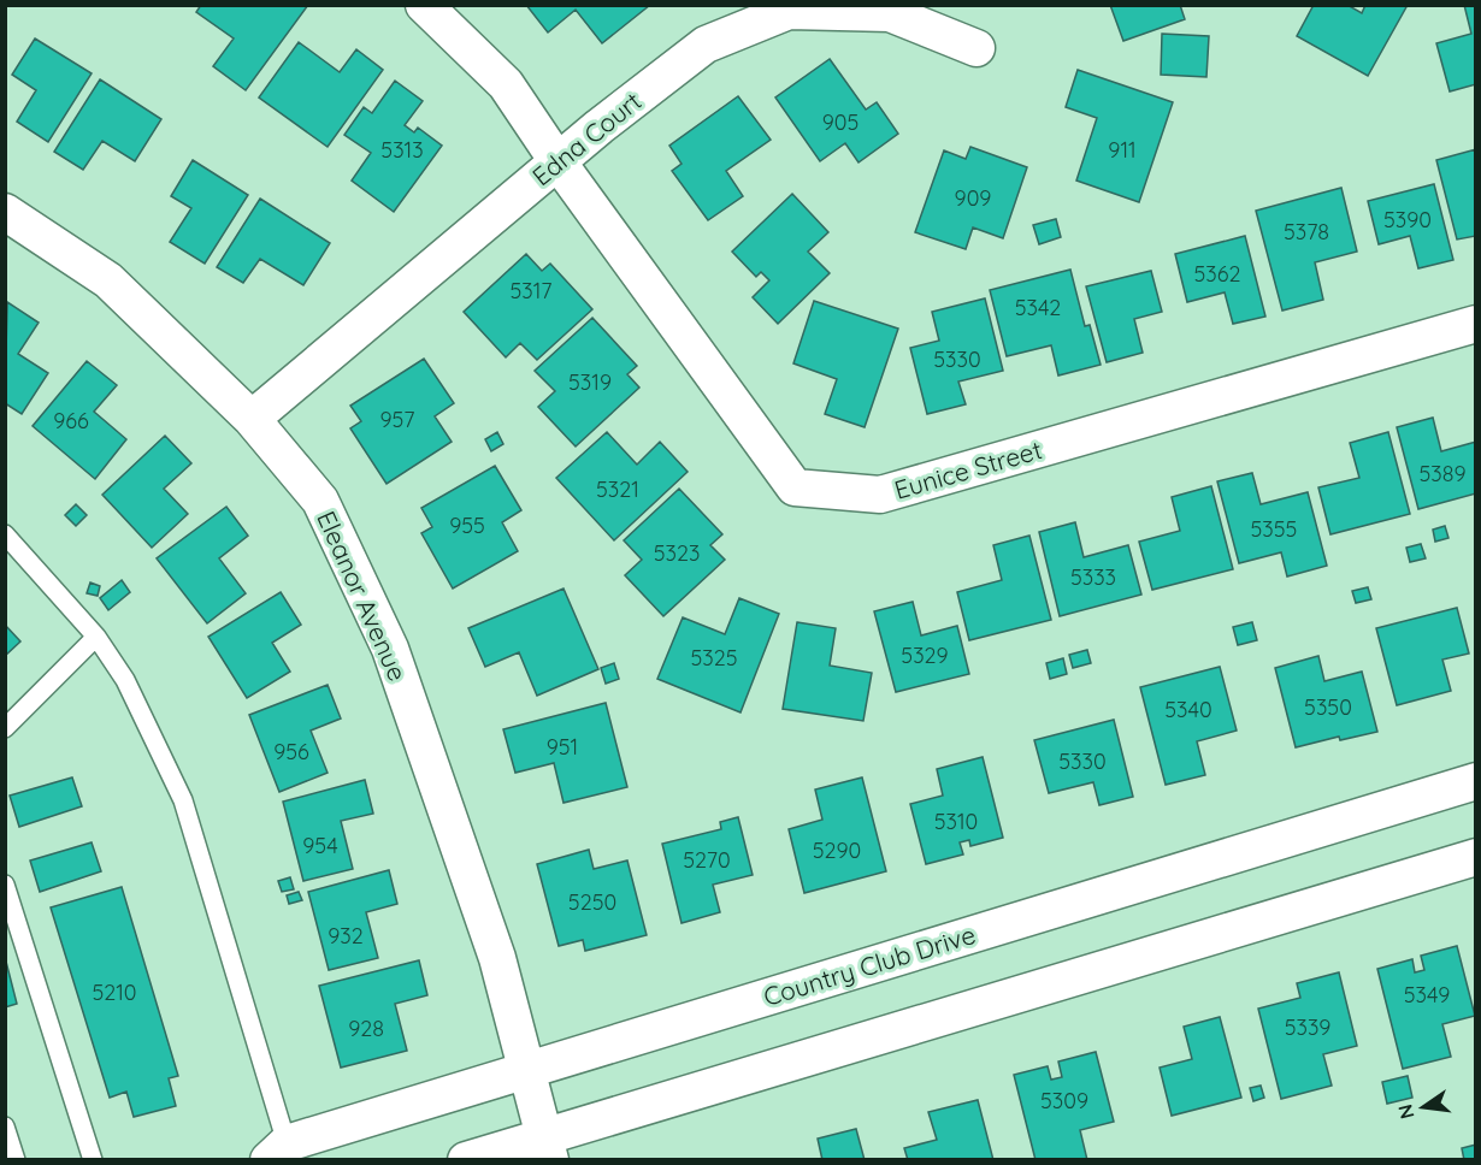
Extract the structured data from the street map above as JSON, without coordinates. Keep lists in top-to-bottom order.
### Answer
{
  "streets": {
    "street": [
      "Edna Court",
      "Eunice Street",
      "Eleanor Avenue",
      "Country Club Drive"
    ]
  },
  "crossings": [
    ["Edna Court", "Eunice Street"],
    ["Edna Court", "Eleanor Avenue"],
    ["Eleanor Avenue", "Country Club Drive"]
  ],
  "house_numbers": [
    "905",
    "5313",
    "911",
    "909",
    "5390",
    "5378",
    "5362",
    "5317",
    "5342",
    "5330",
    "5319",
    "957",
    "966",
    "5389",
    "5321",
    "955",
    "5355",
    "5323",
    "5333",
    "5329",
    "5325",
    "5350",
    "5340",
    "951",
    "956",
    "5330",
    "5310",
    "954",
    "5290",
    "5270",
    "5250",
    "932",
    "5210",
    "5349",
    "5339",
    "928",
    "5309"
  ],
  "north": "left"
}
